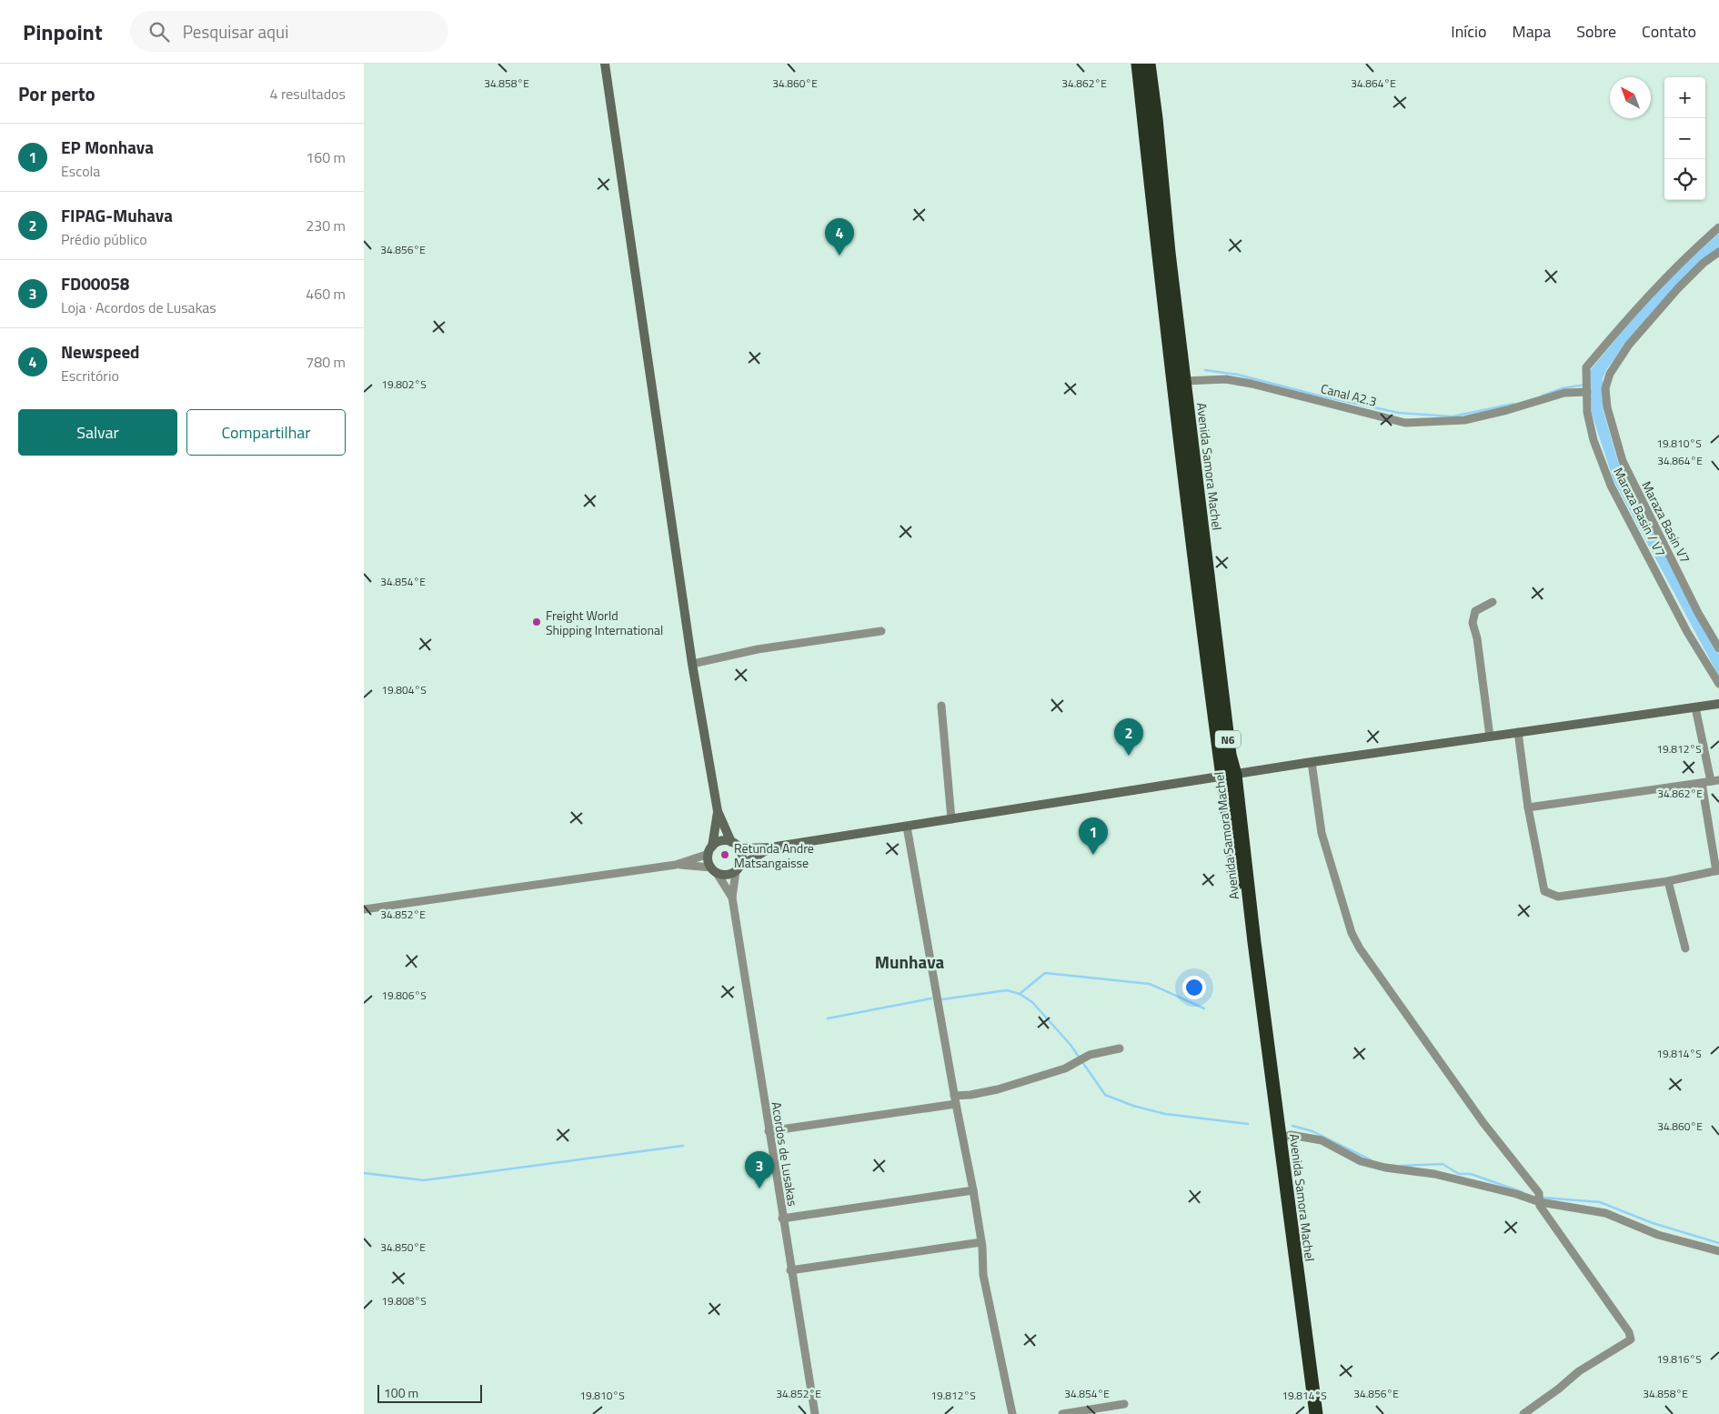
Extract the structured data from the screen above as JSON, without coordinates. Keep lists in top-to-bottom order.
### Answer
{
  "streets": {
    "highway": ["Avenida Samora Machel", "N6"],
    "street": [
      "Canal A2.3",
      "Maraza Basin / V7",
      "Maraza Basin V7",
      "Acordos de Lusakas"
    ]
  },
  "crossings": [
    ["Canal A2.3", "Avenida Samora Machel"],
    ["Canal A2.3", "Maraza Basin / V7"]
  ],
  "districts": ["Munhava"],
  "places": ["Freight World Shipping International", "Retunda Andre Matsangaisse"],
  "scale_bar": "100 m",
  "north": "top left",
  "page": {
    "header": "Pinpoint",
    "search": "Pesquisar aqui",
    "nav": [
      "Início",
      "Mapa",
      "Sobre",
      "Contato"
    ],
    "heading": ["Por perto", "4 resultados"],
    "map_buttons": ["+", "−"],
    "list": [
      {
        "mark": "1",
        "name": "EP Monhava",
        "note": "Escola",
        "value": "160 m"
      },
      {
        "mark": "2",
        "name": "FIPAG-Muhava",
        "note": "Prédio público",
        "value": "230 m"
      },
      {
        "mark": "3",
        "name": "FD00058",
        "note": "Loja · Acordos de Lusakas",
        "value": "460 m"
      },
      {
        "mark": "4",
        "name": "Newspeed",
        "note": "Escritório",
        "value": "780 m"
      }
    ],
    "pins": [
      "4",
      "2",
      "1",
      "3"
    ],
    "buttons": ["Salvar", "Compartilhar"],
    "scale": "100 m"
  },
  "coordinates": [
    "34.864°E",
    "34.858°E",
    "34.860°E",
    "34.862°E",
    "34.856°E",
    "19.802°S",
    "19.810°S",
    "34.854°E",
    "19.804°S",
    "19.812°S",
    "34.852°E",
    "19.806°S",
    "19.814°S",
    "34.850°E",
    "19.808°S",
    "19.816°S"
  ]
}
